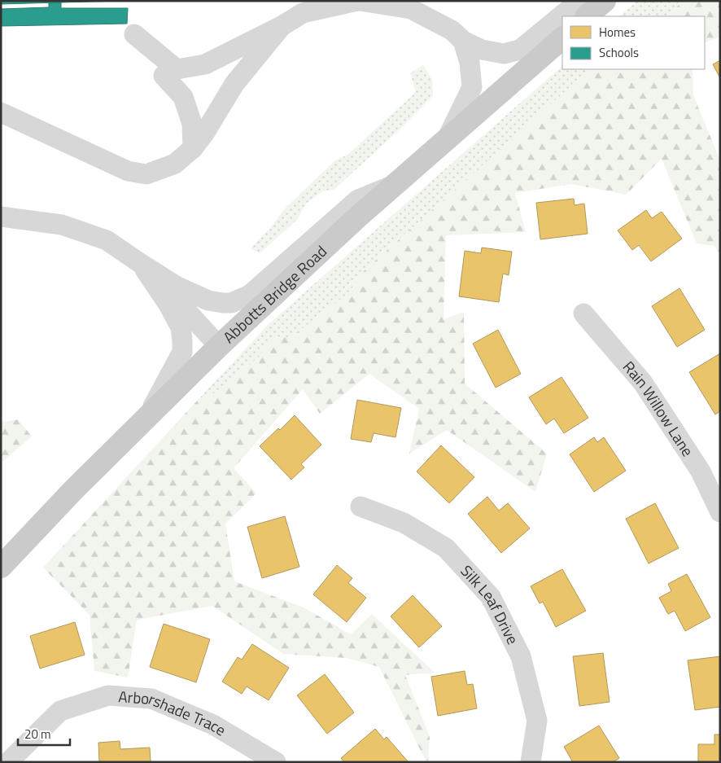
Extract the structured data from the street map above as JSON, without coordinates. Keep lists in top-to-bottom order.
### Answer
{
  "streets": {
    "main road": ["Abbotts Bridge Road"],
    "street": ["Rain Willow Lane", "Silk Leaf Drive", "Arborshade Trace"]
  },
  "legend": ["Homes", "Schools"],
  "scale_bar": "20 m"
}
